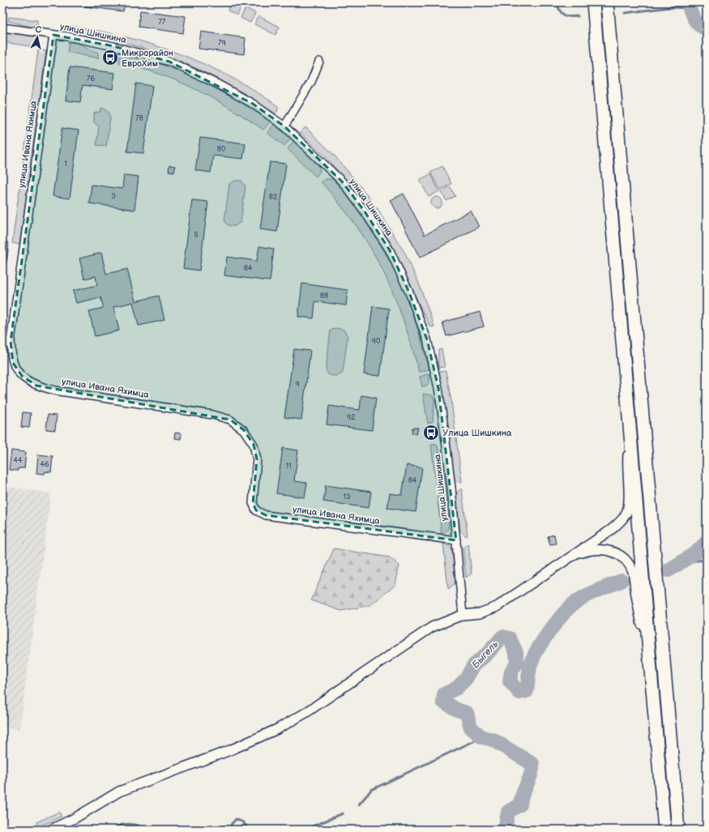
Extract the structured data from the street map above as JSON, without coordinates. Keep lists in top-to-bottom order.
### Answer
{
  "streets": {
    "street": ["улица Шишкина", "улица Ивана Яхимца"]
  },
  "crossings": [
    ["улица Шишкина", "улица Ивана Яхимца"]
  ],
  "water": ["Быгель"],
  "places": {
    "bus stop": ["Микрорайон ЕвроХим", "Улица Шишкина"]
  },
  "house_numbers": [
    "77",
    "79",
    "76",
    "78",
    "80",
    "1",
    "3",
    "82",
    "5",
    "84",
    "88",
    "90",
    "9",
    "92",
    "44",
    "46",
    "11",
    "84",
    "13"
  ],
  "north": "top"
}
